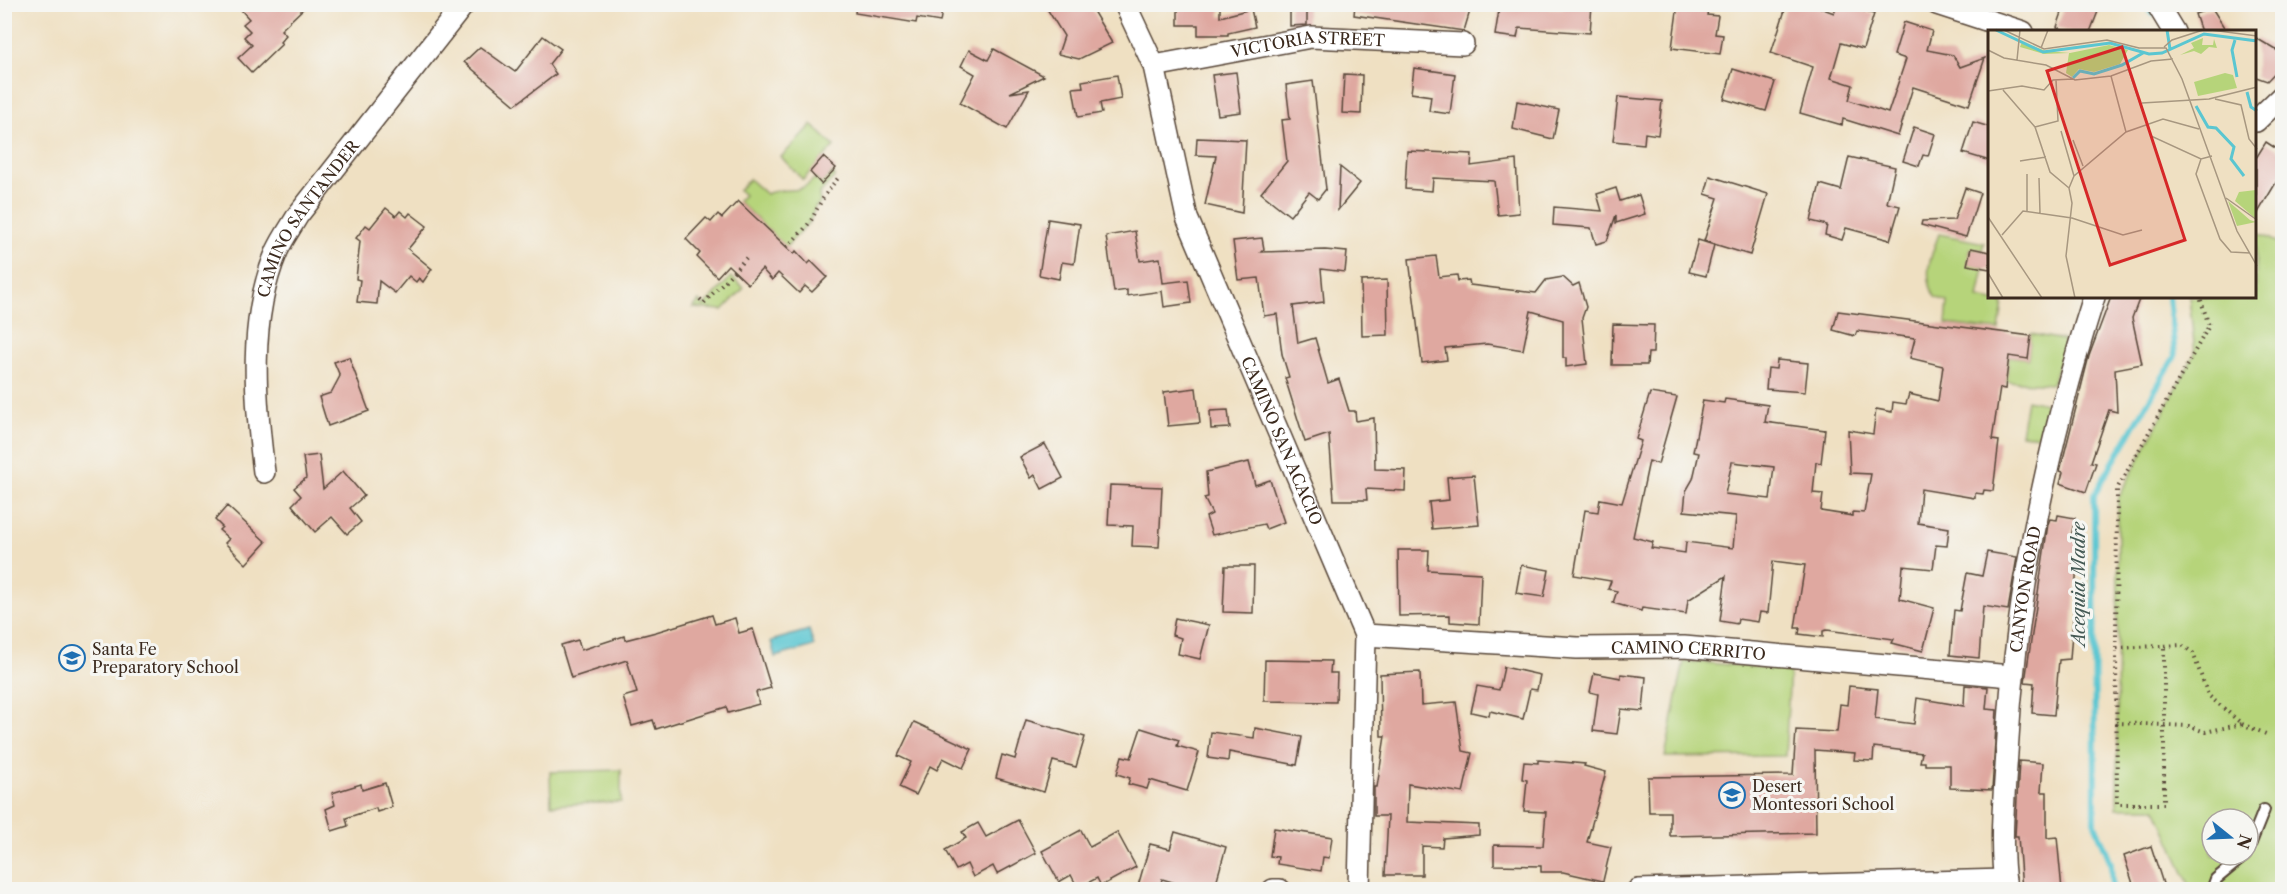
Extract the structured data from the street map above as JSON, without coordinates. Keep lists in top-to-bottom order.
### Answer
{
  "streets": {
    "street": [
      "VICTORIA STREET",
      "CAMINO SANTANDER",
      "CAMINO SAN ACACIO",
      "CANYON ROAD",
      "CAMINO CERRITO"
    ]
  },
  "crossings": [
    ["VICTORIA STREET", "CAMINO SAN ACACIO"],
    ["CAMINO SAN ACACIO", "CAMINO CERRITO"],
    ["CANYON ROAD", "CAMINO CERRITO"]
  ],
  "water": ["Acequia Madre"],
  "places": {
    "school or university": ["Santa Fe Preparatory School", "Desert Montessori School"]
  },
  "north": "right"
}
